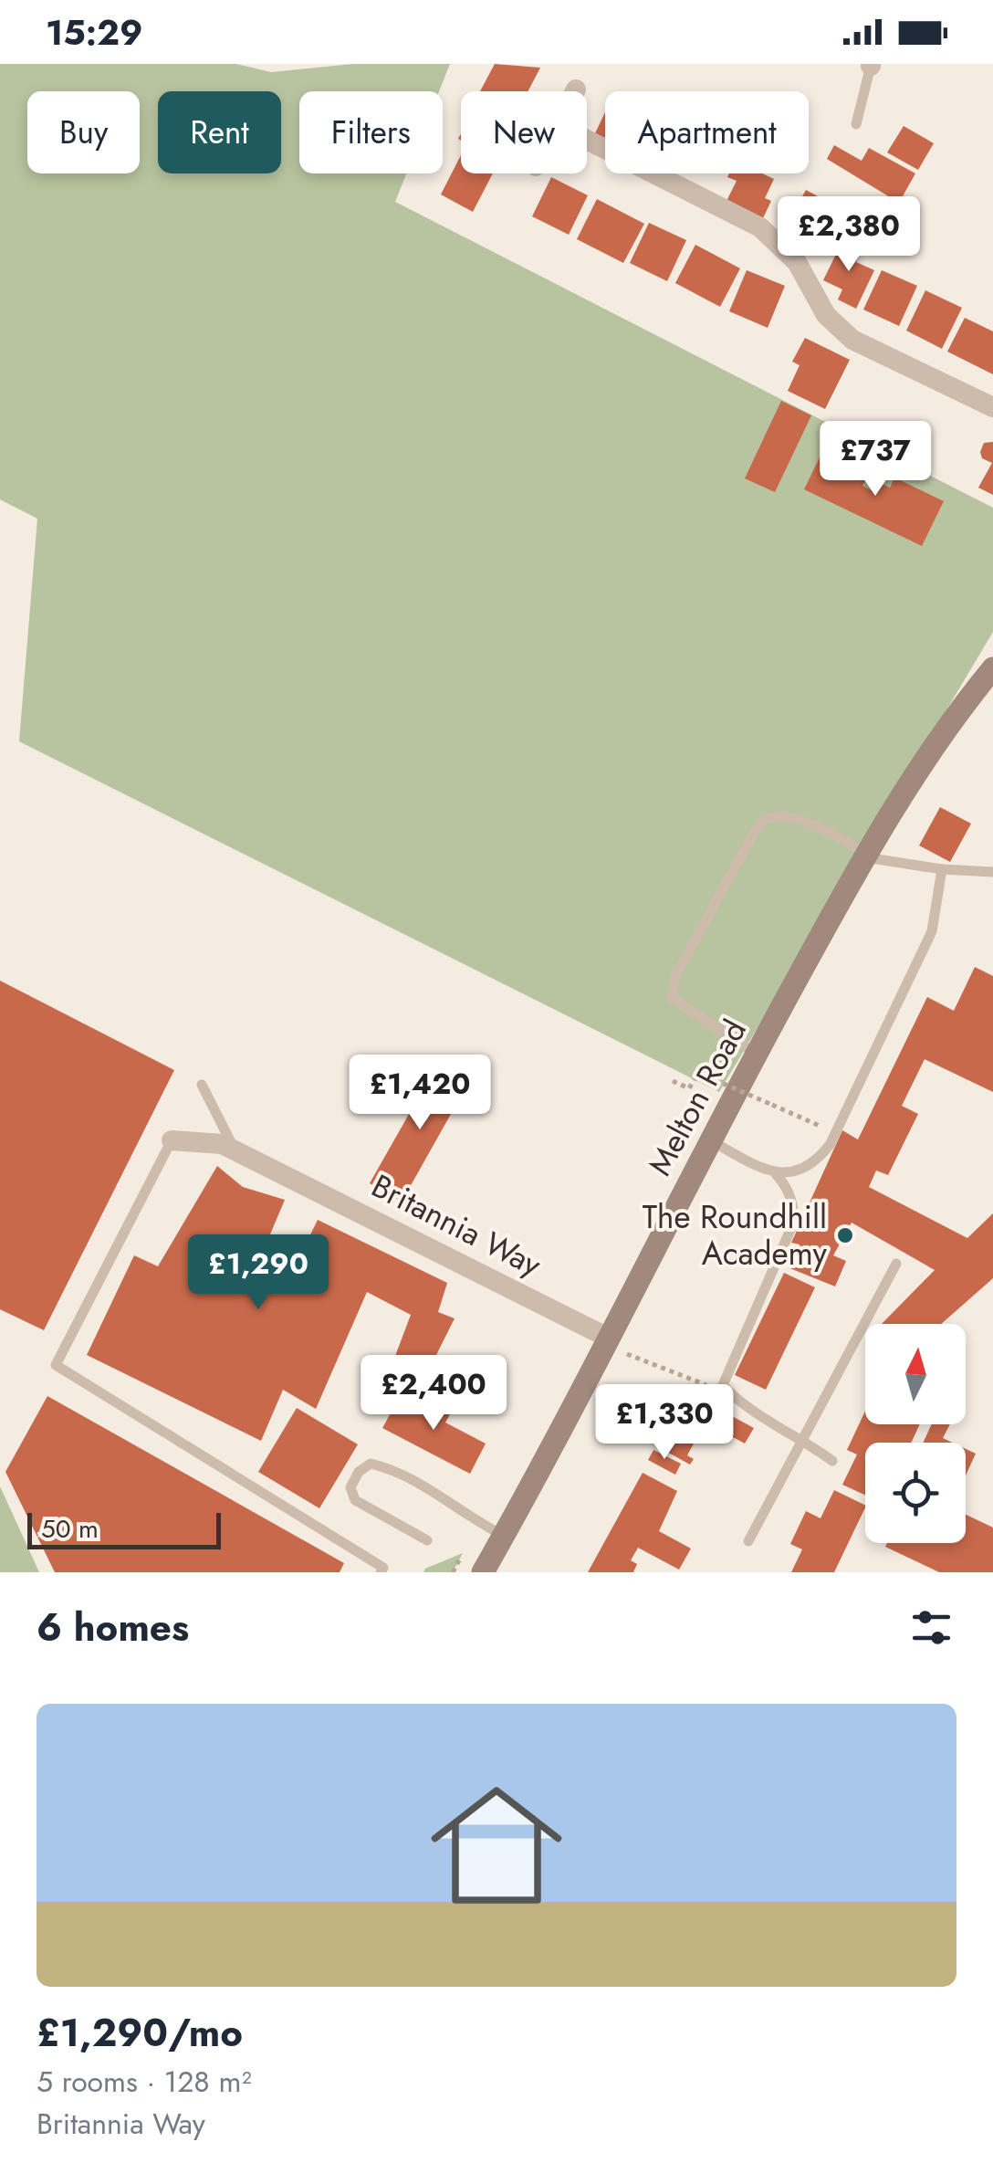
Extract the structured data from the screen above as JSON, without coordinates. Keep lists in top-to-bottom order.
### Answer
{
  "streets": {
    "street": ["Melton Road", "Britannia Way"]
  },
  "crossings": [
    ["Melton Road", "Britannia Way"]
  ],
  "places": ["The Roundhill Academy"],
  "scale_bar": "50 m",
  "north": "top",
  "page": {
    "status": "15:29",
    "chip": [
      "Buy",
      "Rent",
      "Filters",
      "New",
      "Apartment"
    ],
    "price": [
      "£2,380",
      "£737",
      "£1,420",
      "£1,290",
      "£2,400",
      "£1,330"
    ],
    "scale": "50 m",
    "heading": "6 homes",
    "list": [
      {
        "name": "£1,290/mo",
        "note": "5 rooms · 128 m² · Britannia Way"
      }
    ]
  }
}
